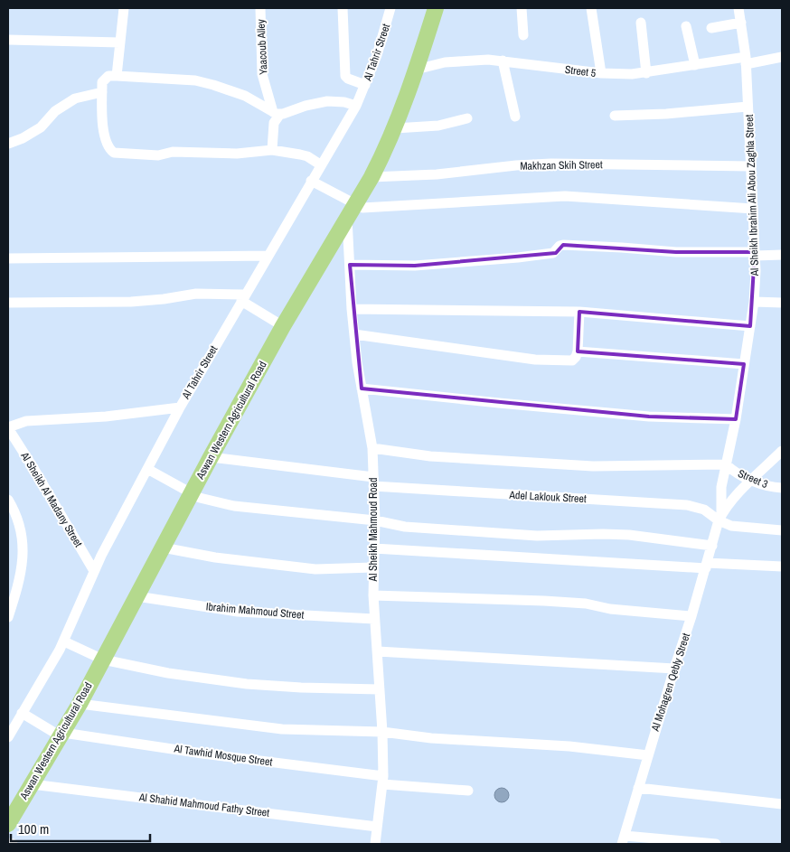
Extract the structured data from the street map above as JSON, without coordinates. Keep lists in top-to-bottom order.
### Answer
{
  "streets": {
    "main road": ["Aswan Western Agricultural Road"],
    "street": [
      "Yaacoub Alley",
      "Al Tahrir Street",
      "Street 5",
      "Makhzan Skih Street",
      "Al Sheikh Ibrahim Ali Abou Zaghla Street",
      "Street 3",
      "Adel Laklouk Street",
      "Al Sheikh Al Madany Street",
      "Al Sheikh Mahmoud Road",
      "Ibrahim Mahmoud Street",
      "Al Mohagren Qebly Street",
      "Al Tawhid Mosque Street",
      "Al Shahid Mahmoud Fathy Street"
    ]
  },
  "crossings": [
    ["Al Tahrir Street", "Al Sheikh Al Madany Street"],
    ["Street 5", "Al Sheikh Ibrahim Ali Abou Zaghla Street"],
    ["Street 5", "Aswan Western Agricultural Road"],
    ["Makhzan Skih Street", "Al Sheikh Ibrahim Ali Abou Zaghla Street"],
    ["Makhzan Skih Street", "Aswan Western Agricultural Road"],
    ["Al Sheikh Ibrahim Ali Abou Zaghla Street", "Street 3"],
    ["Al Sheikh Ibrahim Ali Abou Zaghla Street", "Adel Laklouk Street"],
    ["Al Sheikh Ibrahim Ali Abou Zaghla Street", "Al Mohagren Qebly Street"],
    ["Aswan Western Agricultural Road", "Adel Laklouk Street"],
    ["Aswan Western Agricultural Road", "Al Sheikh Mahmoud Road"],
    ["Aswan Western Agricultural Road", "Ibrahim Mahmoud Street"],
    ["Aswan Western Agricultural Road", "Al Tawhid Mosque Street"],
    ["Aswan Western Agricultural Road", "Al Shahid Mahmoud Fathy Street"],
    ["Adel Laklouk Street", "Al Sheikh Mahmoud Road"],
    ["Adel Laklouk Street", "Al Mohagren Qebly Street"],
    ["Al Sheikh Mahmoud Road", "Ibrahim Mahmoud Street"],
    ["Al Sheikh Mahmoud Road", "Al Tawhid Mosque Street"],
    ["Al Sheikh Mahmoud Road", "Al Shahid Mahmoud Fathy Street"]
  ],
  "scale_bar": "100 m"
}
